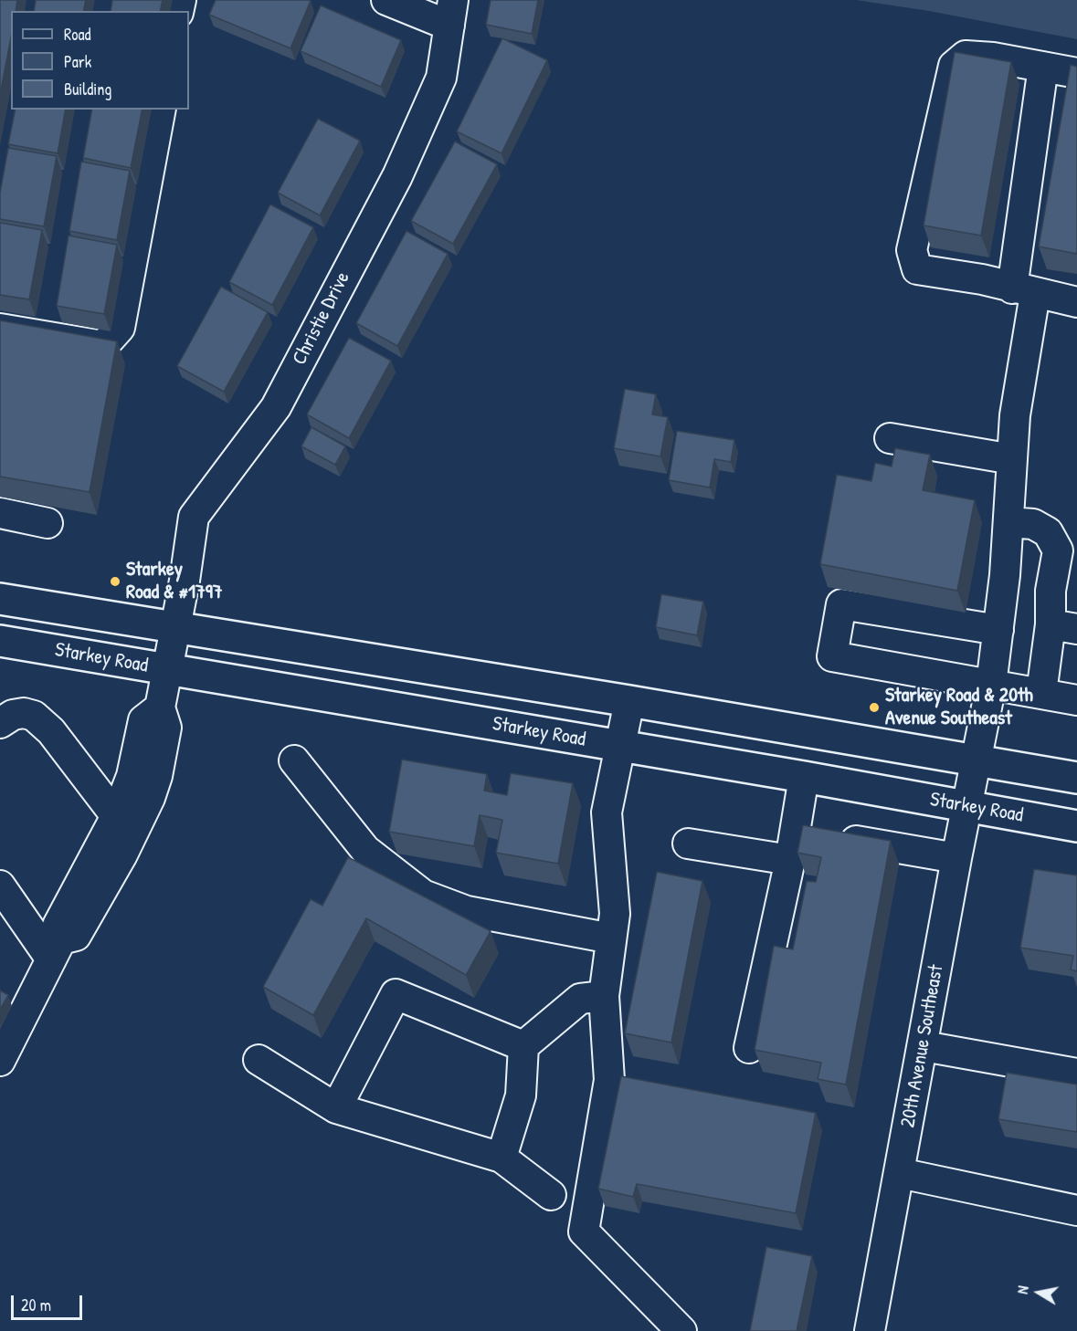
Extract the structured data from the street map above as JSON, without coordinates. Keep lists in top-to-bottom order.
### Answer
{
  "streets": {
    "main road": ["Starkey Road"],
    "street": ["Christie Drive", "20th Avenue Southeast"]
  },
  "crossings": [
    ["Christie Drive", "Starkey Road"],
    ["Starkey Road", "20th Avenue Southeast"]
  ],
  "places": ["Starkey Road & #1797", "Starkey Road & 20th Avenue Southeast"],
  "legend": ["Road", "Park", "Building"],
  "scale_bar": "20 m",
  "north": "left"
}
